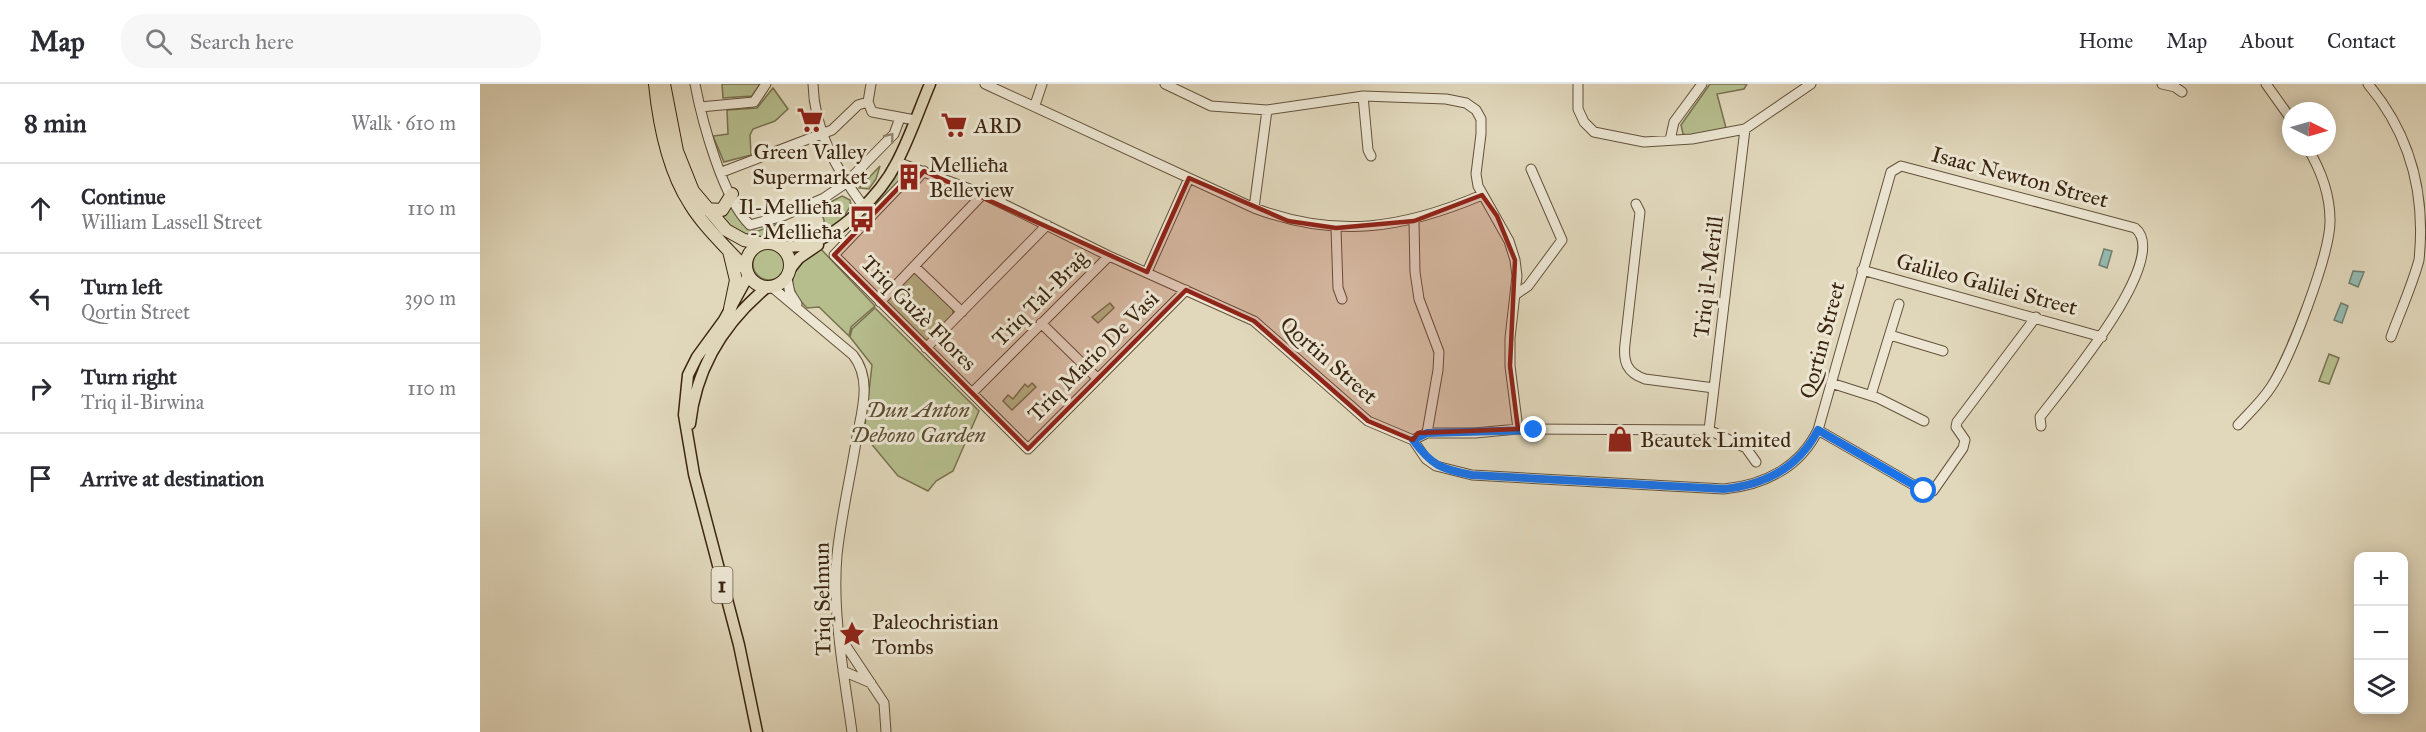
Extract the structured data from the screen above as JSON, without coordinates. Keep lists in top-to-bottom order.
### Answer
{
  "streets": {
    "highway": ["1"],
    "street": [
      "Isaac Newton Street",
      "Triq il-Merill",
      "Galileo Galilei Street",
      "Triq Tal-Braġ",
      "Triq Ġużè Flores",
      "Qortin Street",
      "Triq Mario De Vasi",
      "Triq Selmun"
    ]
  },
  "crossings": [
    ["Isaac Newton Street", "Galileo Galilei Street"],
    ["Isaac Newton Street", "Qortin Street"],
    ["Galileo Galilei Street", "Qortin Street"],
    ["Triq Tal-Braġ", "Triq Ġużè Flores"],
    ["Triq Tal-Braġ", "Qortin Street"],
    ["Triq Ġużè Flores", "Qortin Street"],
    ["Triq Ġużè Flores", "Triq Mario De Vasi"],
    ["Qortin Street", "Triq Mario De Vasi"],
    ["1", "Triq Selmun"]
  ],
  "parks": ["Dun Anton Debono Garden"],
  "places": {
    "supermarket": ["Green Valley Supermarket", "ARD"],
    "building": ["Mellieħa Belleview"],
    "bus stop": ["Il-Mellieħa - Mellieħa"],
    "shop": ["Beautek Limited"],
    "place": ["Paleochristian Tombs"]
  },
  "north": "right",
  "page": {
    "header": "Map",
    "search": "Search here",
    "nav": [
      "Home",
      "Map",
      "About",
      "Contact"
    ],
    "heading": ["8 min", "Walk · 610 m"],
    "list": [
      ["Continue", "William Lassell Street", "110 m"],
      ["Turn left", "Qortin Street", "390 m"],
      ["Turn right", "Triq il-Birwina", "110 m"],
      "Arrive at destination"
    ],
    "map_buttons": ["+", "−"]
  }
}
